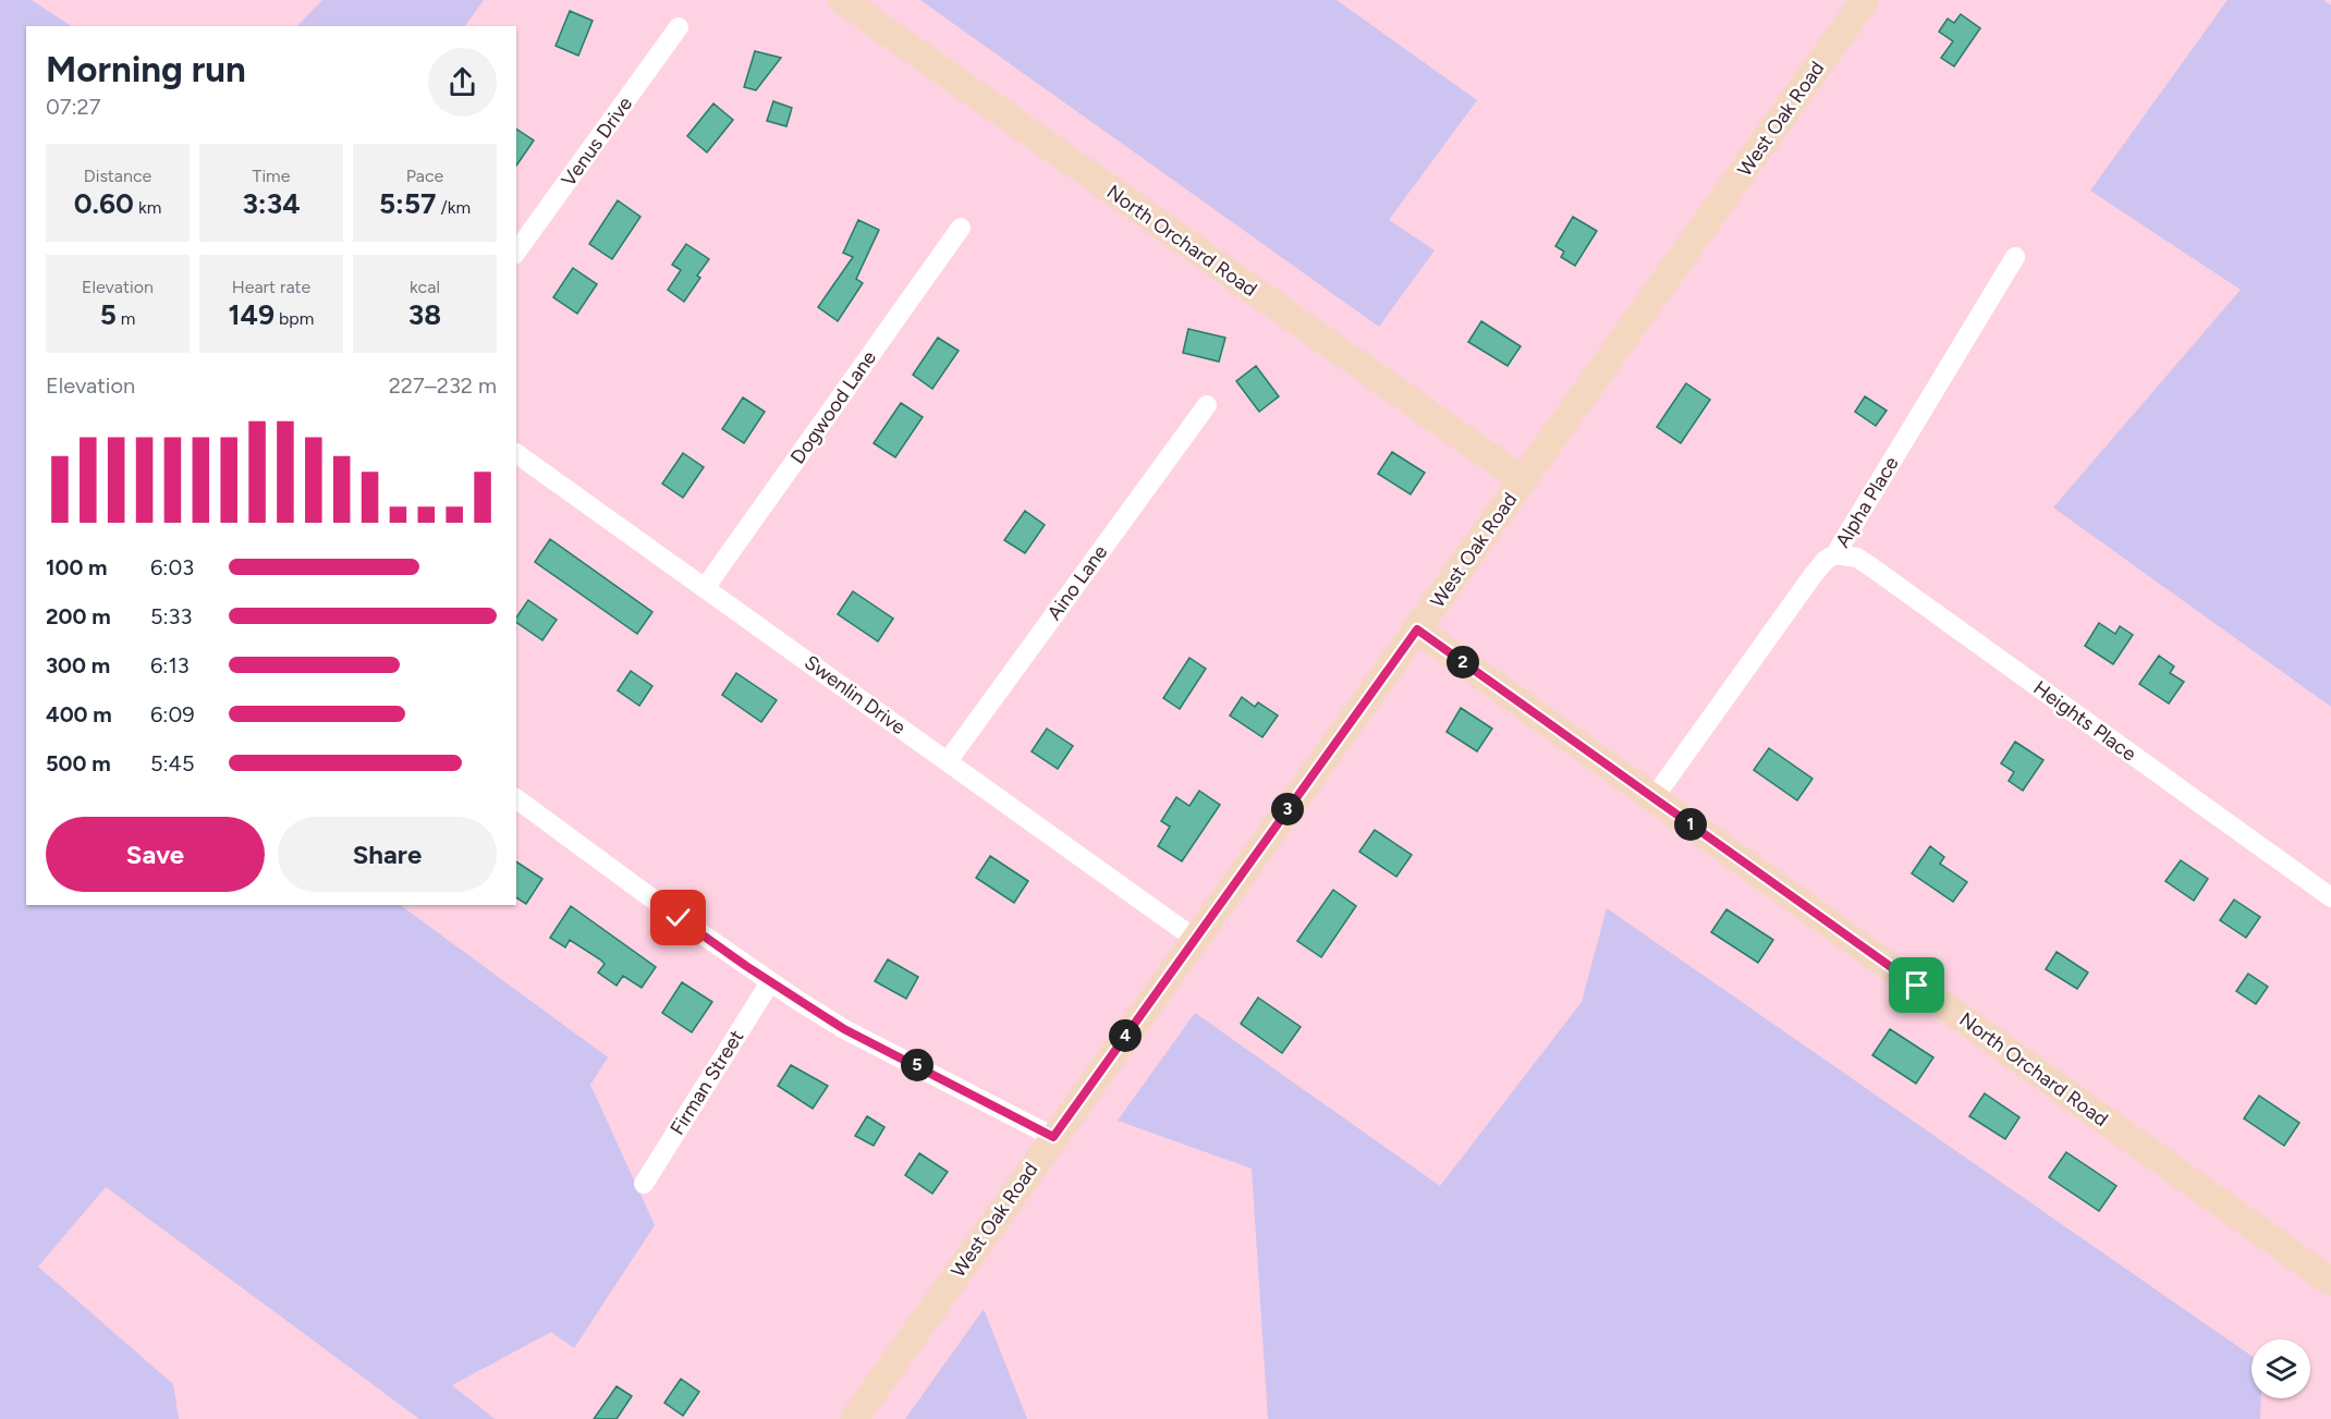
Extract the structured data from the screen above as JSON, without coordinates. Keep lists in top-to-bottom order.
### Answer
{
  "streets": {
    "street": [
      "West Oak Road",
      "Venus Drive",
      "North Orchard Road",
      "Dogwood Lane",
      "Alpha Place",
      "Aino Lane",
      "Swenlin Drive",
      "Heights Place",
      "Firman Street"
    ]
  },
  "crossings": [
    ["West Oak Road", "North Orchard Road"],
    ["West Oak Road", "Swenlin Drive"],
    ["North Orchard Road", "Alpha Place"],
    ["Dogwood Lane", "Swenlin Drive"],
    ["Alpha Place", "Heights Place"],
    ["Aino Lane", "Swenlin Drive"]
  ],
  "page": {
    "heading": ["Morning run", "07:27"],
    "stats": [
      ["Distance", "0.60 km"],
      ["Time", "3:34"],
      ["Pace", "5:57 /km"],
      ["Elevation", "5 m"],
      ["Heart rate", "149 bpm"],
      ["kcal", "38"]
    ],
    "chart": ["Elevation", "227–232 m"],
    "list": [
      {
        "name": "100 m",
        "note": "6:03"
      },
      {
        "name": "200 m",
        "note": "5:33"
      },
      {
        "name": "300 m",
        "note": "6:13"
      },
      {
        "name": "400 m",
        "note": "6:09"
      },
      {
        "name": "500 m",
        "note": "5:45"
      }
    ],
    "pins": [
      "2",
      "3",
      "1",
      "4",
      "5"
    ],
    "buttons": ["Save", "Share"]
  }
}
